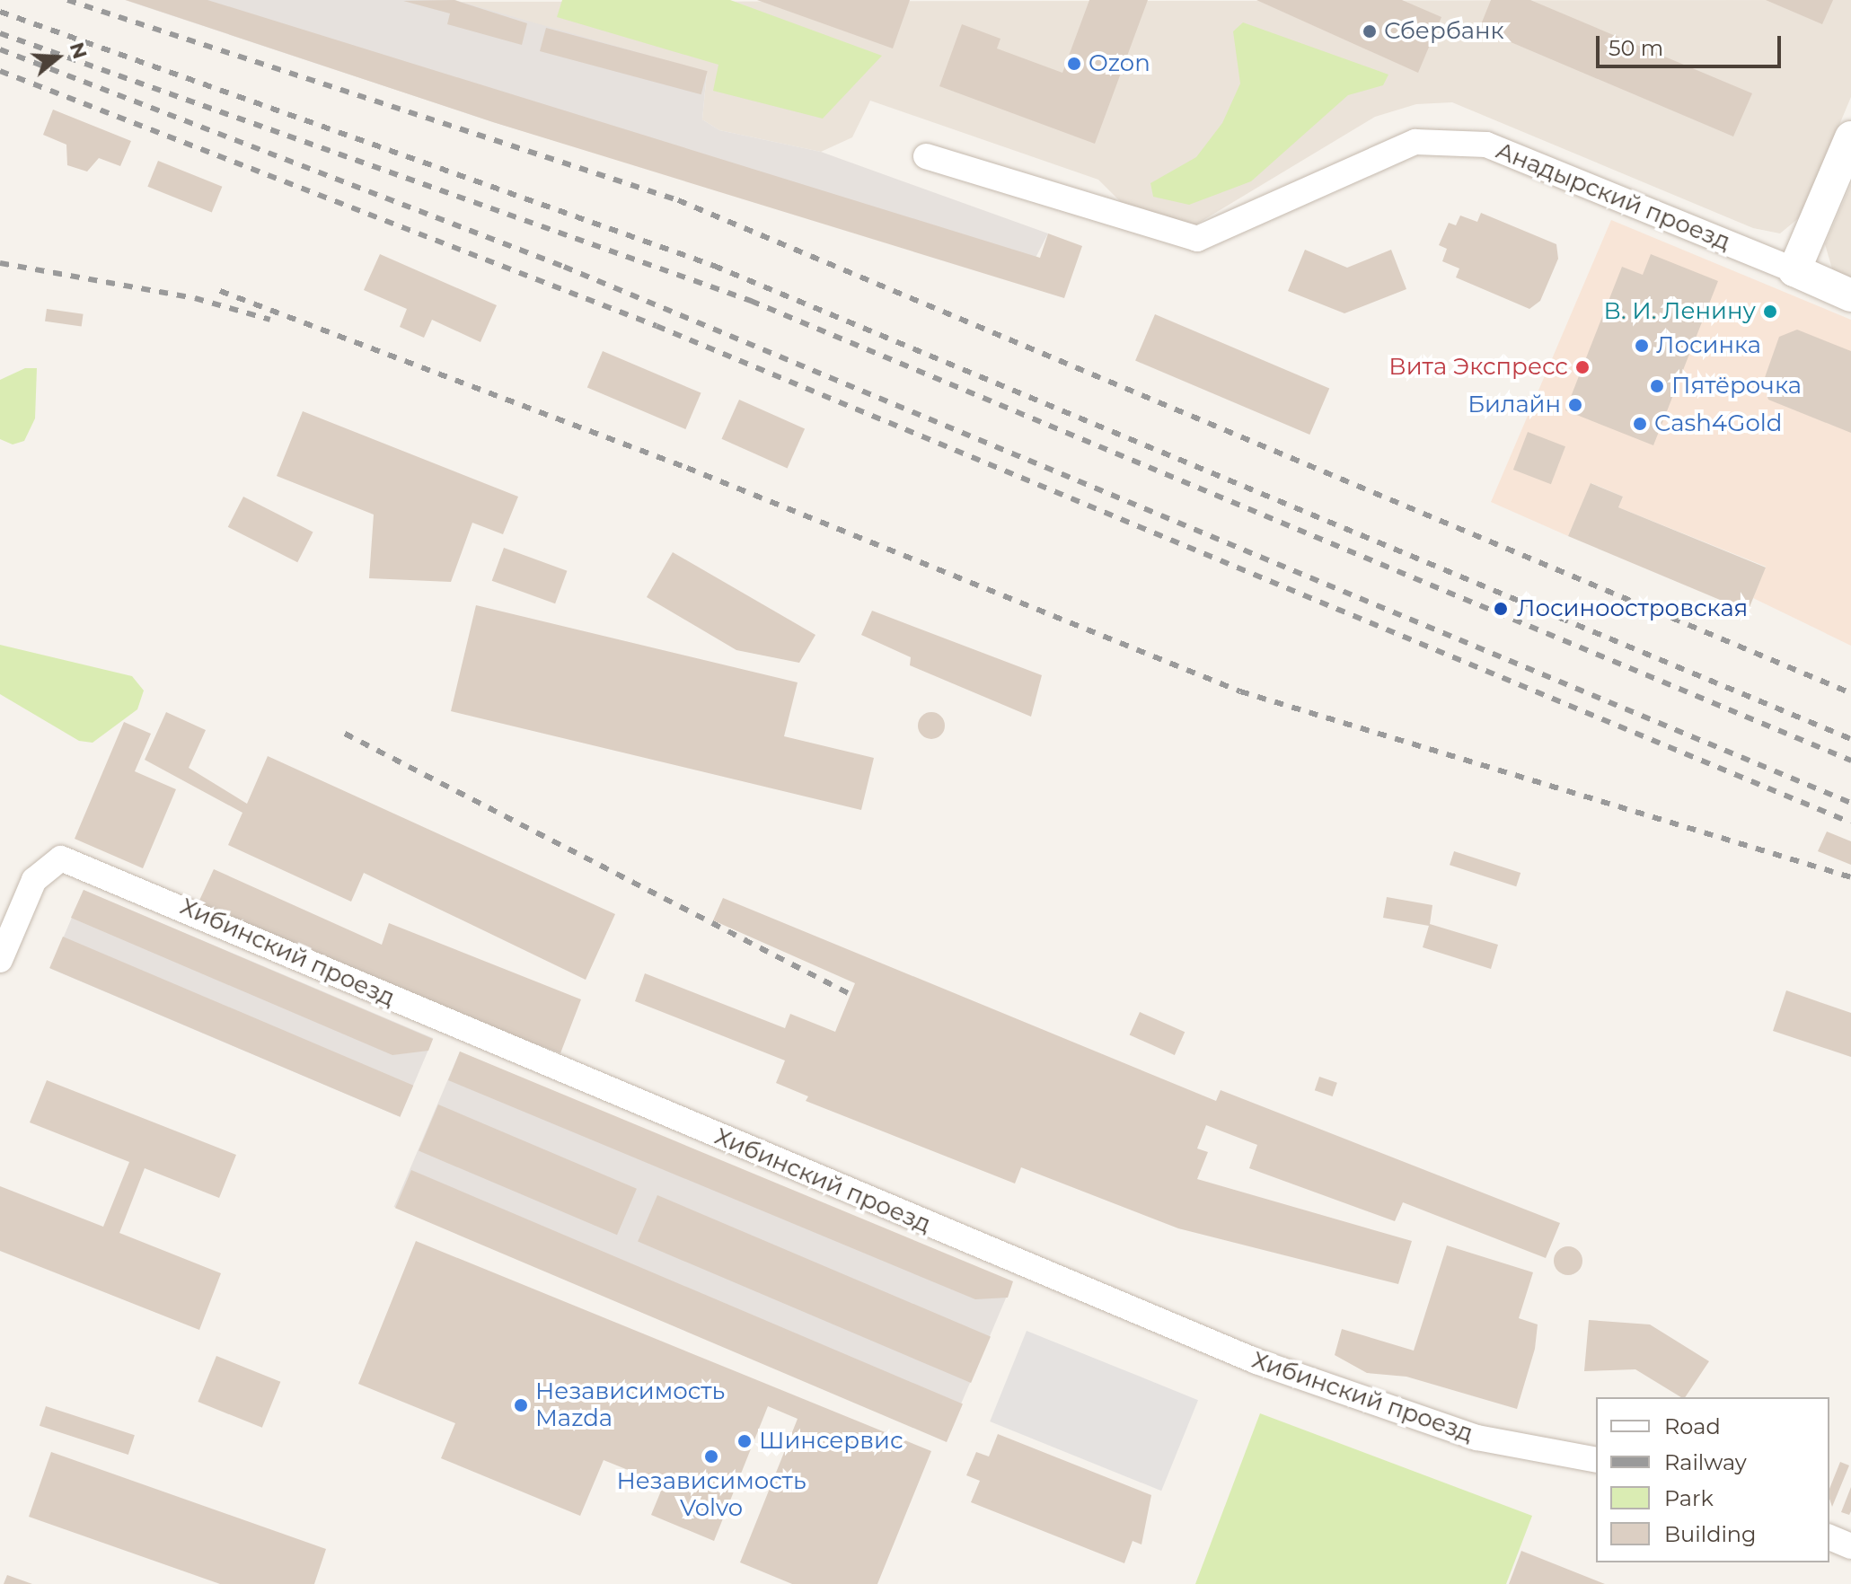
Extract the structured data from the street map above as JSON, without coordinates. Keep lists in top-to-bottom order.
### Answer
{
  "streets": {
    "street": ["Анадырский проезд", "Хибинский проезд"]
  },
  "places": [
    "Сбербанк",
    "Ozon",
    "В. И. Ленину",
    "Лосинка",
    "Вита Экспресс",
    "Пятёрочка",
    "Билайн",
    "Cash4Gold",
    "Лосиноостровская",
    "Независимость Mazda",
    "Шинсервис",
    "Независимость Volvo"
  ],
  "legend": [
    "Road",
    "Railway",
    "Park",
    "Building"
  ],
  "scale_bar": "50 m",
  "north": "right"
}
